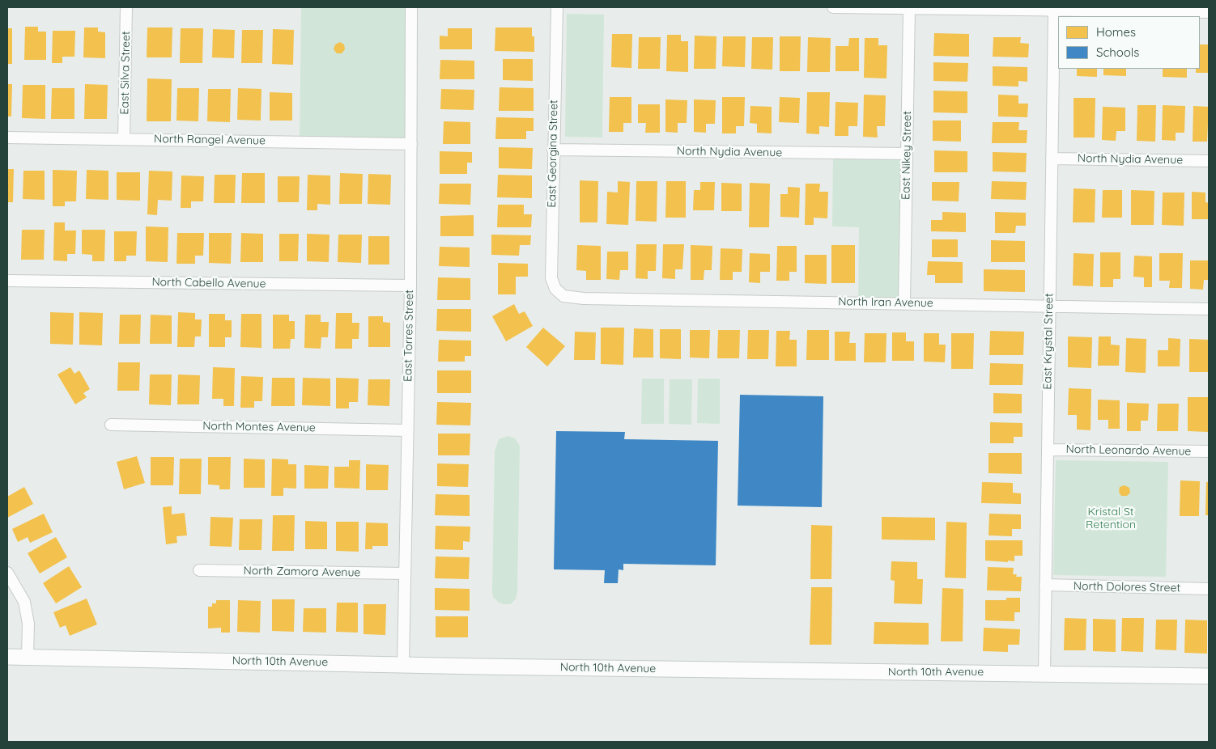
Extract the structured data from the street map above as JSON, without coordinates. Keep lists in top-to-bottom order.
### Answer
{
  "streets": {
    "main road": ["North 10th Avenue"],
    "street": [
      "East Silva Street",
      "North Rangel Avenue",
      "North Nydia Avenue",
      "East Georgina Street",
      "East Nikey Street",
      "North Cabello Avenue",
      "North Iran Avenue",
      "East Torres Street",
      "East Krystal Street",
      "North Montes Avenue",
      "North Leonardo Avenue",
      "North Zamora Avenue",
      "North Dolores Street"
    ]
  },
  "crossings": [
    ["East Silva Street", "North Rangel Avenue"],
    ["North Rangel Avenue", "East Torres Street"],
    ["North Nydia Avenue", "East Georgina Street"],
    ["North Nydia Avenue", "East Nikey Street"],
    ["North Nydia Avenue", "East Krystal Street"],
    ["East Georgina Street", "North Iran Avenue"],
    ["East Nikey Street", "North Iran Avenue"],
    ["North Cabello Avenue", "East Torres Street"],
    ["North Iran Avenue", "East Krystal Street"],
    ["East Torres Street", "North Montes Avenue"],
    ["East Torres Street", "North Zamora Avenue"],
    ["East Torres Street", "North 10th Avenue"],
    ["East Krystal Street", "North Leonardo Avenue"],
    ["East Krystal Street", "North Dolores Street"],
    ["East Krystal Street", "North 10th Avenue"]
  ],
  "parks": ["Kristal St Retention"],
  "legend": ["Homes", "Schools"]
}
